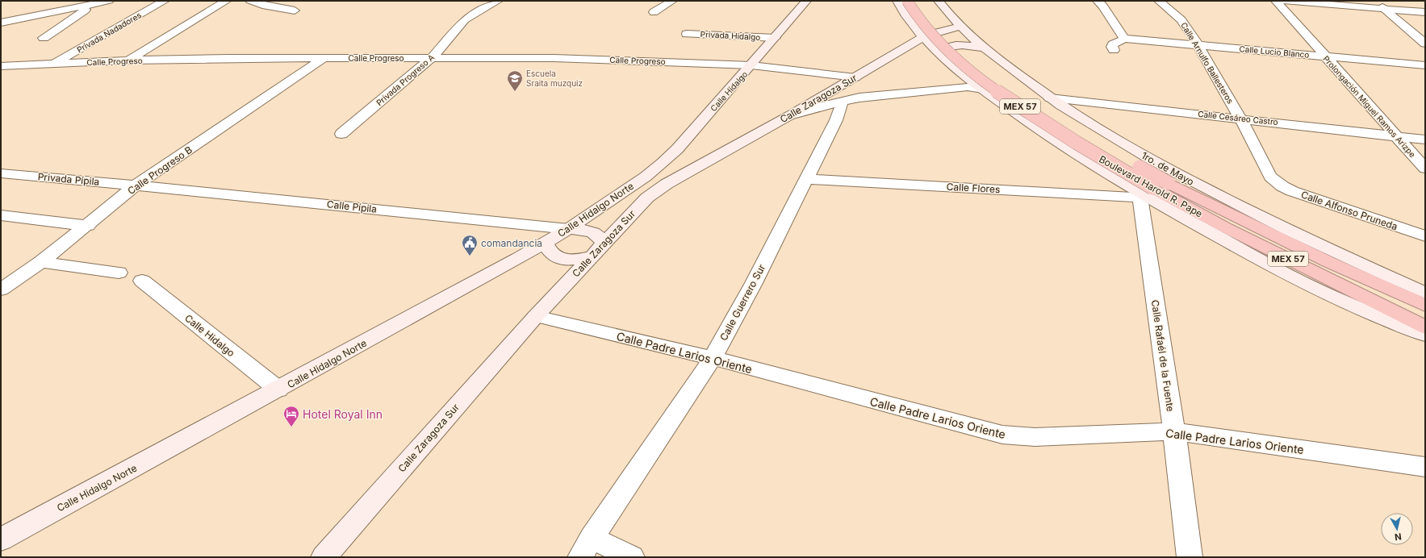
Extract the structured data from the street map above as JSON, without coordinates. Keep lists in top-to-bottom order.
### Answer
{
  "streets": {
    "highway": ["MEX 57", "Boulevard Harold R. Pape"],
    "street": [
      "Privada Nadadores",
      "Privada Hidalgo",
      "Calle Lucio Blanco",
      "Calle Progreso",
      "Calle Arnulfo Ballesteros",
      "Privada Progreso A",
      "Calle Hidalgo",
      "Calle Zaragoza Sur",
      "Prolongación Miguel Ramos Arizpe",
      "Calle Cesáreo Castro",
      "1ro. de Mayo",
      "Calle Progreso B",
      "Privada Pípila",
      "Calle Flores",
      "Calle Pípila",
      "Calle Hidalgo Norte",
      "Calle Alfonso Pruneda",
      "Calle Guerrero Sur",
      "Calle Padre Larios Oriente",
      "Calle Rafaél de la Fuente"
    ]
  },
  "crossings": [
    ["Privada Nadadores", "Calle Progreso"],
    ["Privada Hidalgo", "Calle Hidalgo"],
    ["Calle Lucio Blanco", "Calle Arnulfo Ballesteros"],
    ["Calle Lucio Blanco", "Prolongación Miguel Ramos Arizpe"],
    ["Calle Progreso", "Privada Progreso A"],
    ["Calle Progreso", "Calle Hidalgo"],
    ["Calle Progreso", "Calle Zaragoza Sur"],
    ["Calle Progreso", "Calle Progreso B"],
    ["Calle Progreso", "Calle Guerrero Sur"],
    ["Calle Arnulfo Ballesteros", "Calle Cesáreo Castro"],
    ["Calle Arnulfo Ballesteros", "Calle Alfonso Pruneda"],
    ["Calle Hidalgo", "Calle Hidalgo Norte"],
    ["Calle Zaragoza Sur", "1ro. de Mayo"],
    ["Calle Zaragoza Sur", "Calle Guerrero Sur"],
    ["Calle Zaragoza Sur", "Calle Padre Larios Oriente"],
    ["Prolongación Miguel Ramos Arizpe", "Calle Cesáreo Castro"],
    ["Calle Cesáreo Castro", "1ro. de Mayo"],
    ["Calle Progreso B", "Privada Pípila"],
    ["Calle Progreso B", "Calle Pípila"],
    ["Privada Pípila", "Calle Pípila"],
    ["Boulevard Harold R. Pape", "Calle Flores"],
    ["Boulevard Harold R. Pape", "Calle Rafaél de la Fuente"],
    ["Calle Flores", "Calle Guerrero Sur"],
    ["Calle Flores", "Calle Rafaél de la Fuente"],
    ["Calle Pípila", "Calle Hidalgo Norte"],
    ["Calle Guerrero Sur", "Calle Padre Larios Oriente"],
    ["Calle Padre Larios Oriente", "Calle Rafaél de la Fuente"]
  ],
  "places": {
    "school or university": ["Escuela Sraita muzquiz"],
    "public building": ["comandancia"],
    "hotel": ["Hotel Royal Inn"]
  },
  "north": "bottom"
}
